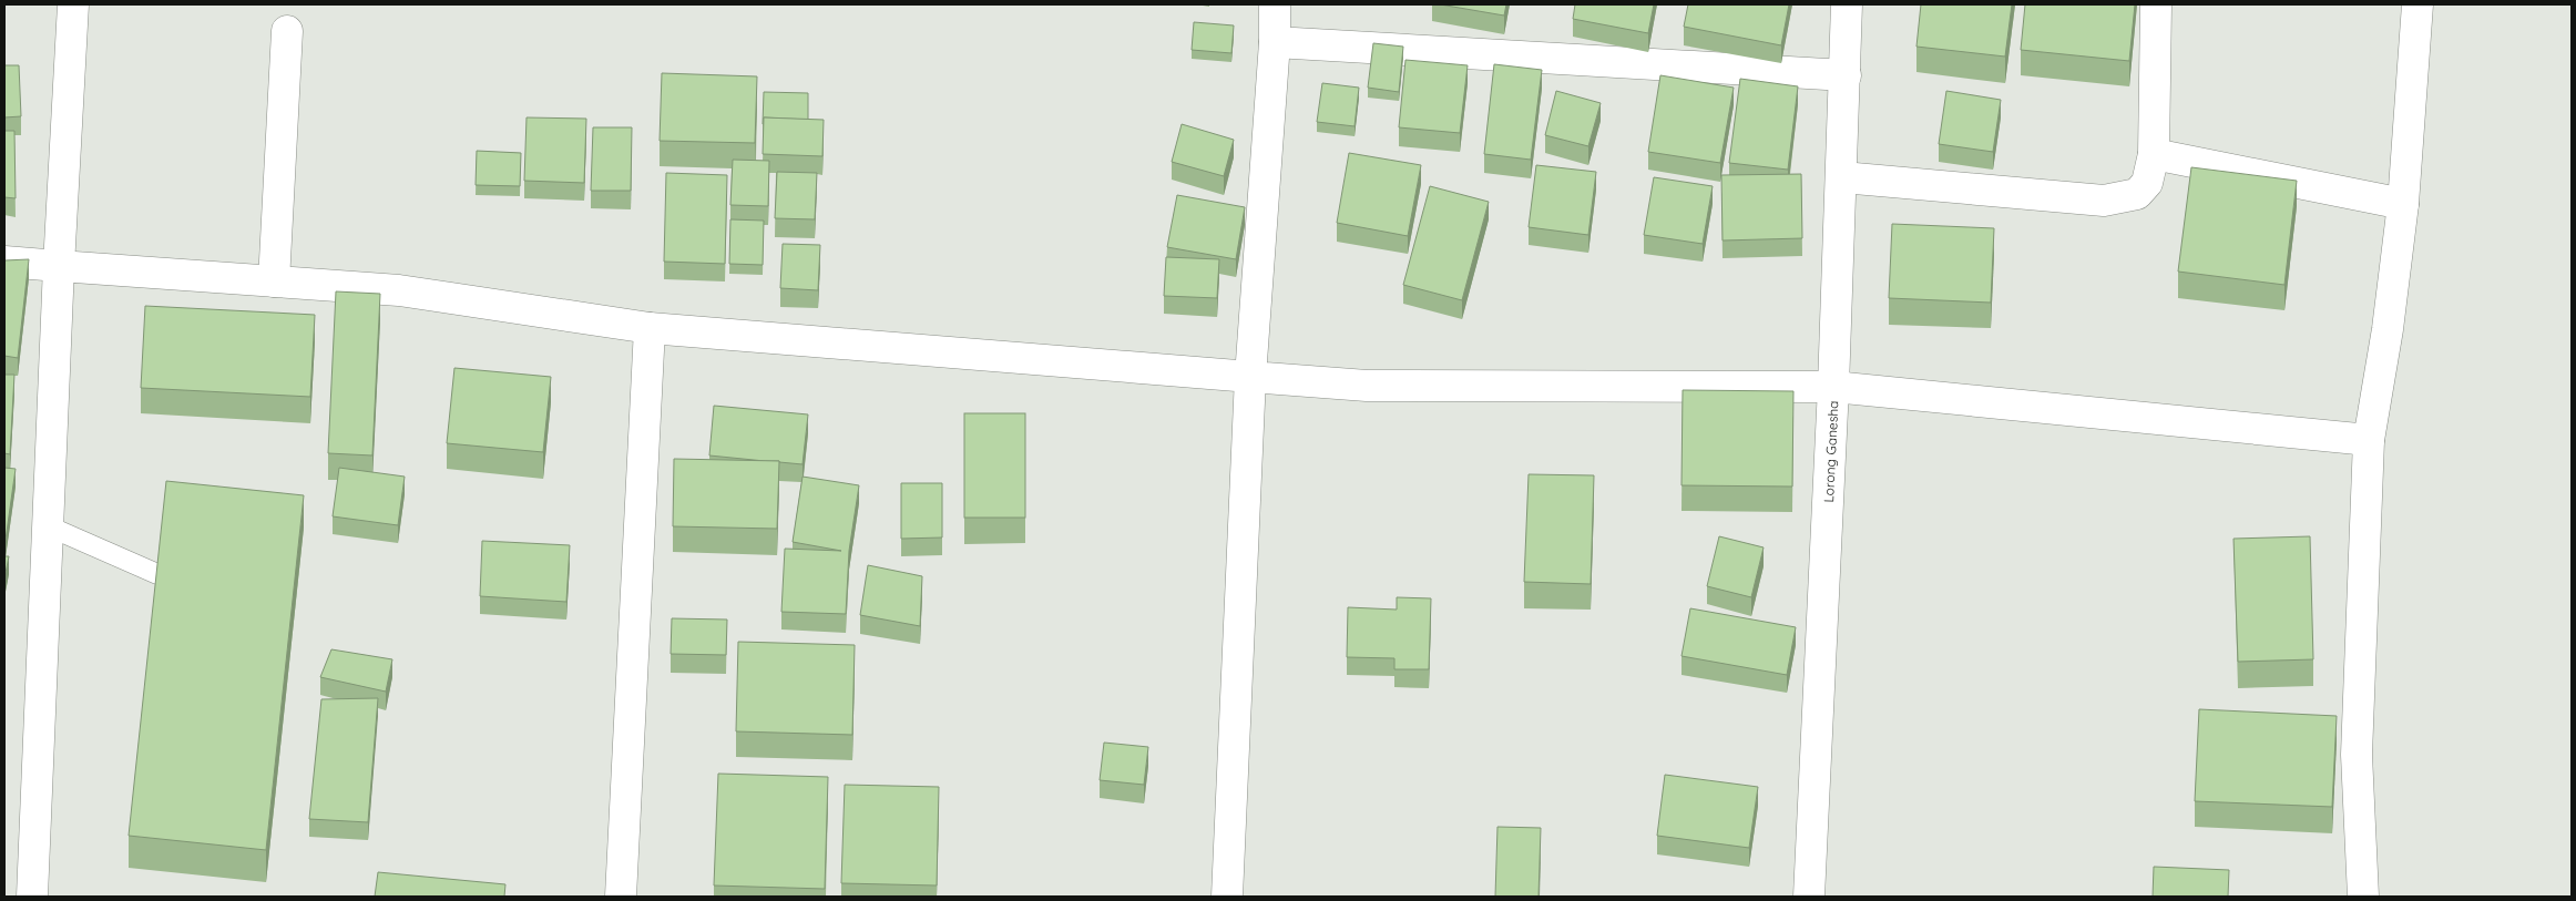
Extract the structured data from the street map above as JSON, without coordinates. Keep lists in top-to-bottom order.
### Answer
{
  "streets": {
    "street": ["Lorong Ganesha"]
  }
}
